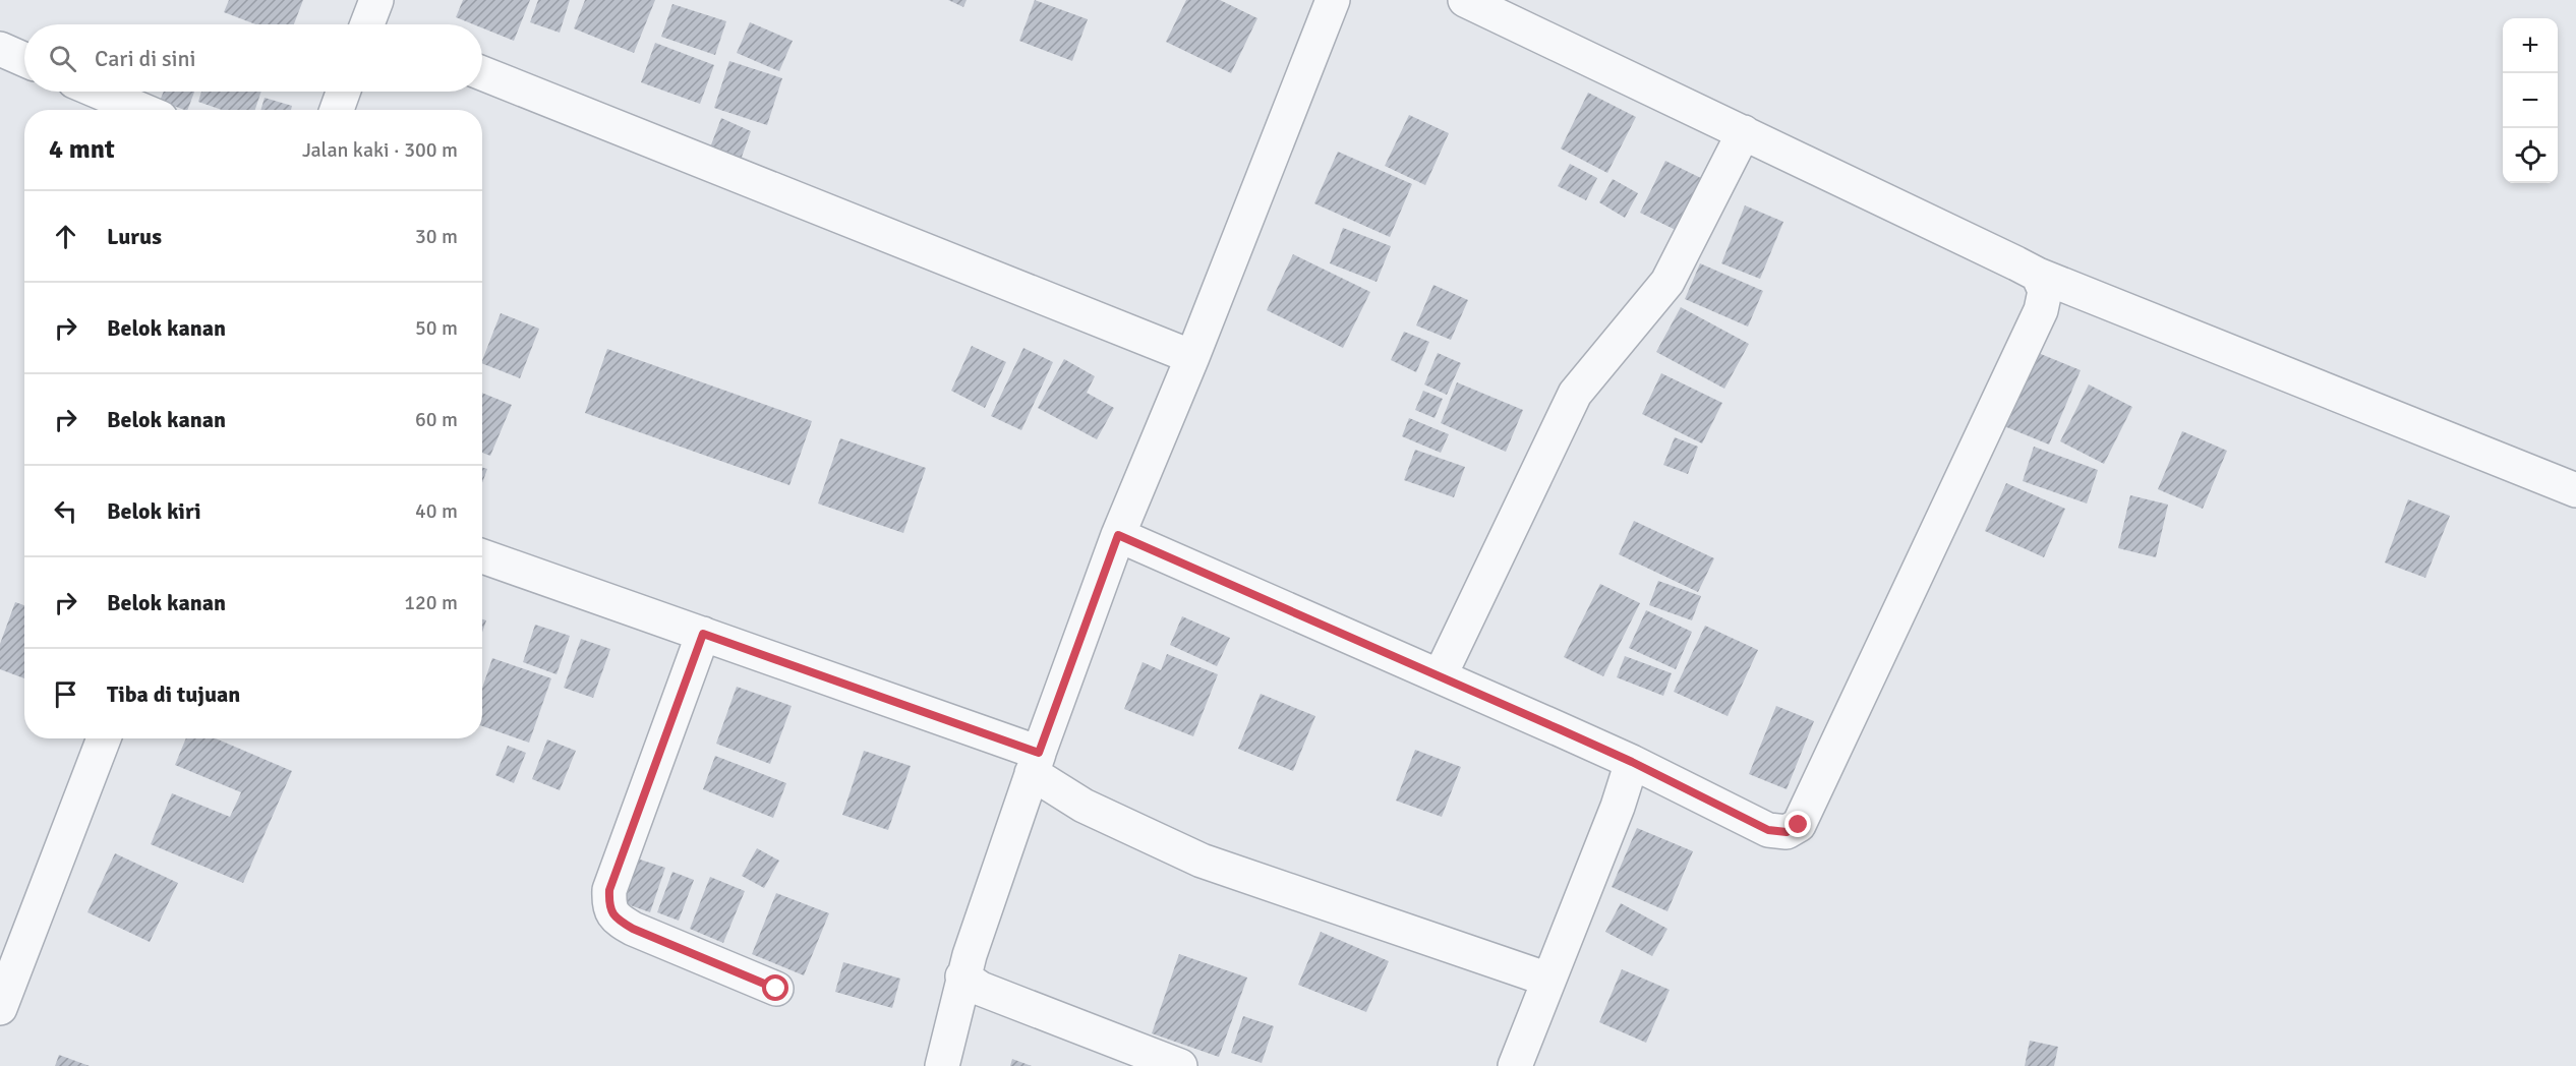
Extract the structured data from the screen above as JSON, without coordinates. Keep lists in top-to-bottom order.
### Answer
{
  "page": {
    "map_buttons": ["+", "−"],
    "search": "Cari di sini",
    "heading": ["4 mnt", "Jalan kaki · 300 m"],
    "list": [
      ["Lurus", "30 m"],
      ["Belok kanan", "50 m"],
      ["Belok kanan", "60 m"],
      ["Belok kiri", "40 m"],
      ["Belok kanan", "120 m"],
      "Tiba di tujuan"
    ]
  }
}
